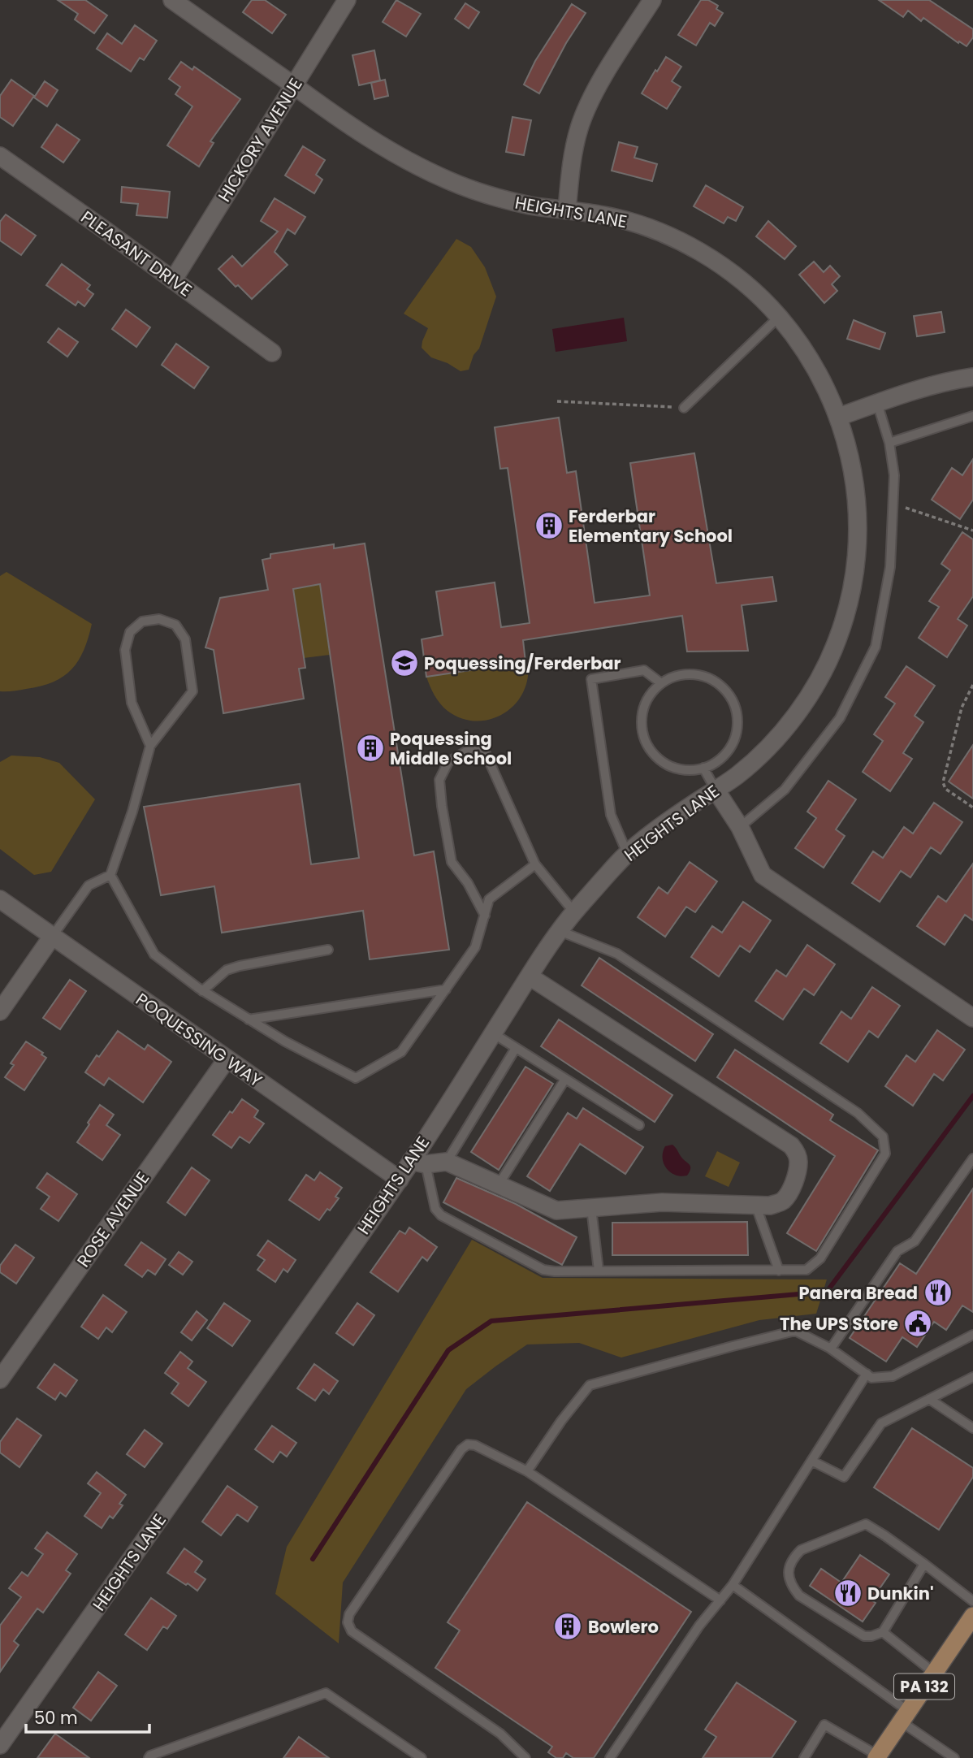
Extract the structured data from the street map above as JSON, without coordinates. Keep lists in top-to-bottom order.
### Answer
{
  "streets": {
    "main road": ["PA 132"],
    "street": [
      "HICKORY AVENUE",
      "HEIGHTS LANE",
      "PLEASANT DRIVE",
      "POQUESSING WAY",
      "ROSE AVENUE"
    ]
  },
  "crossings": [
    ["HICKORY AVENUE", "HEIGHTS LANE"],
    ["HICKORY AVENUE", "PLEASANT DRIVE"],
    ["HEIGHTS LANE", "POQUESSING WAY"],
    ["POQUESSING WAY", "ROSE AVENUE"]
  ],
  "places": {
    "building": ["Ferderbar Elementary School", "Poquessing Middle School", "Bowlero"],
    "school or university": ["Poquessing/Ferderbar"],
    "restaurant": ["Panera Bread", "Dunkin'"],
    "public building": ["The UPS Store"]
  },
  "scale_bar": "50 m"
}
